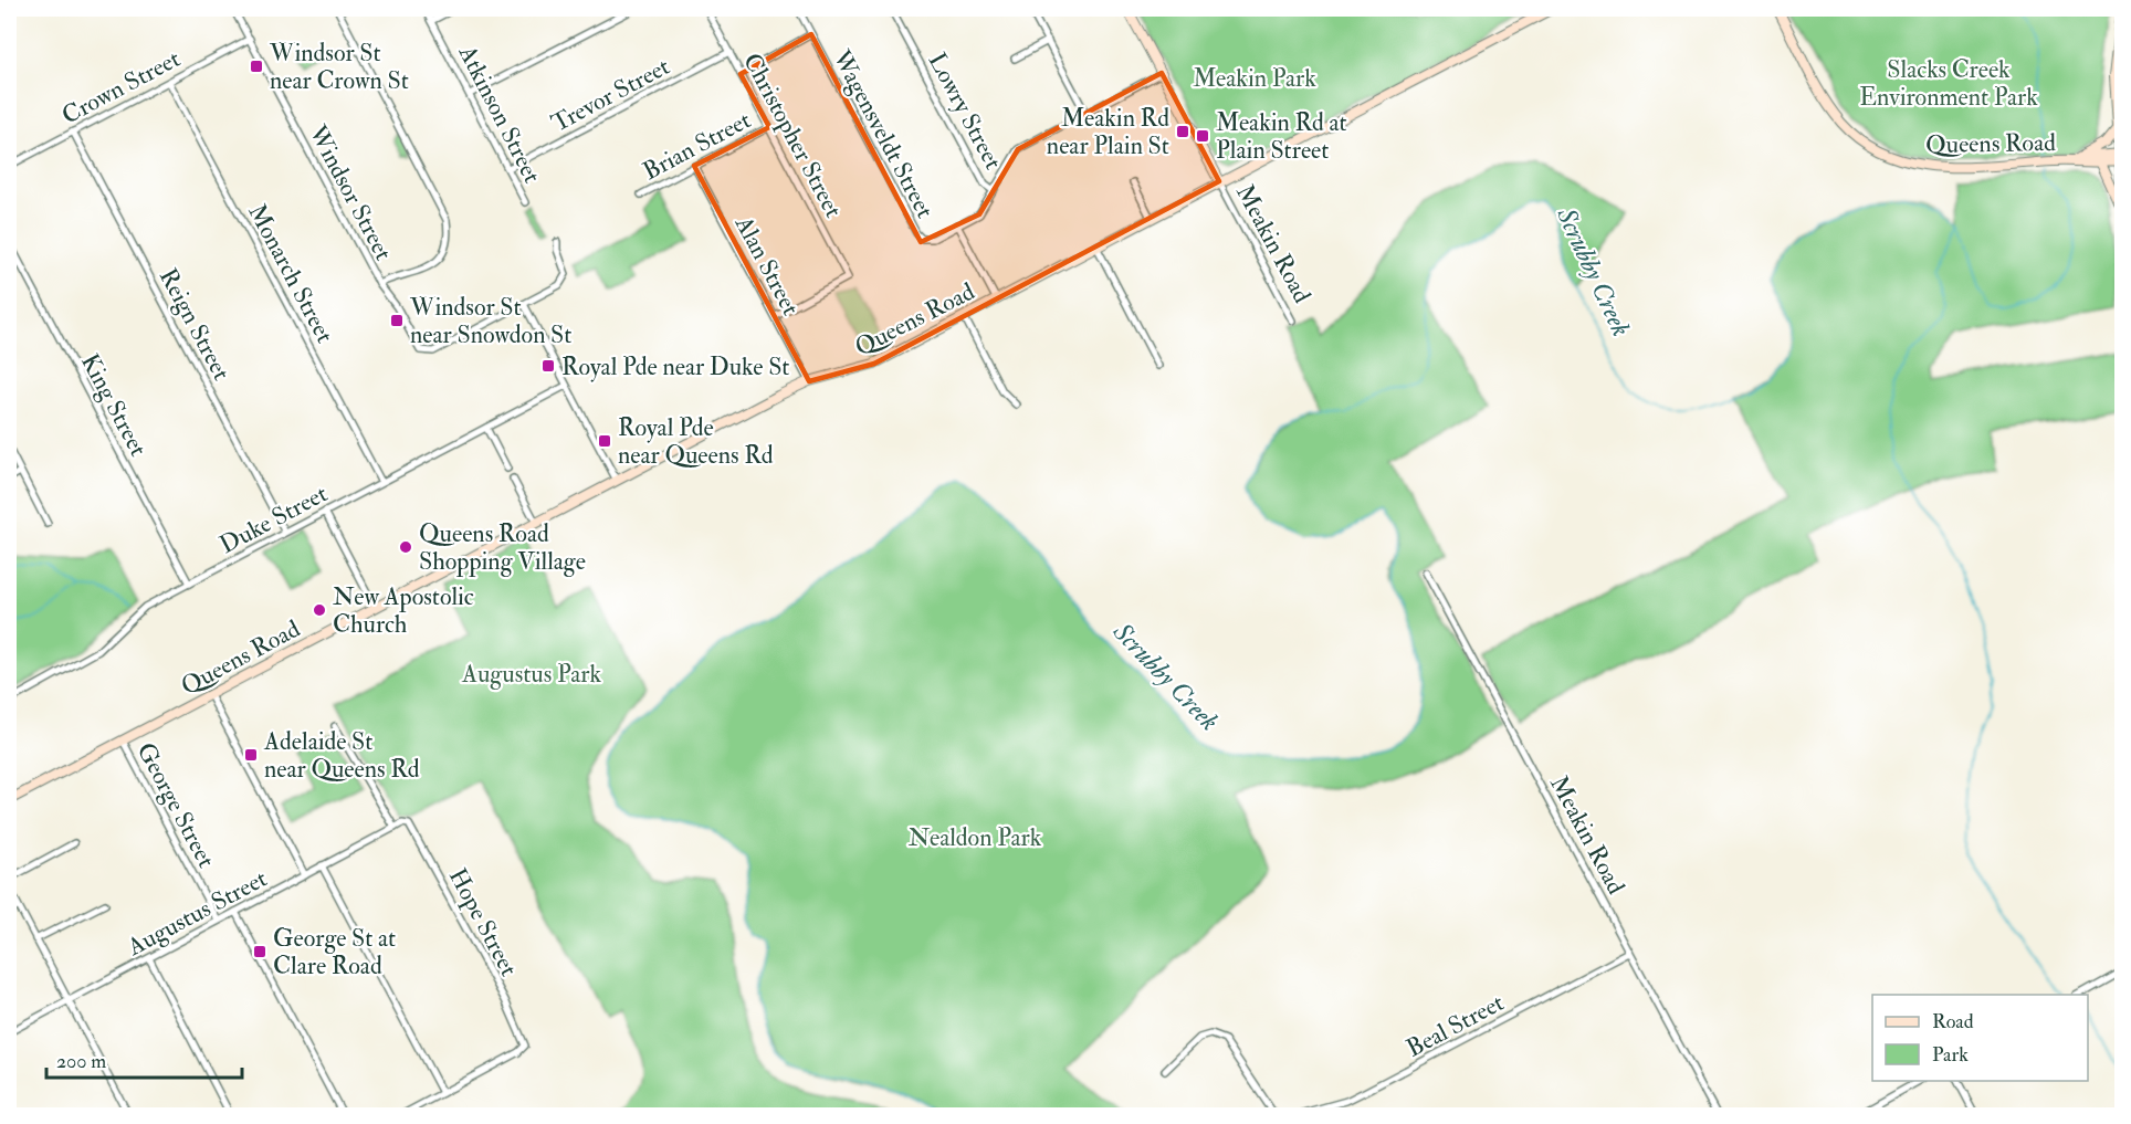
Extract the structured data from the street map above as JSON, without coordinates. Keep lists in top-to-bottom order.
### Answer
{
  "streets": {
    "street": [
      "Crown Street",
      "Trevor Street",
      "Lowry Street",
      "Atkinson Street",
      "Wagensveldt Street",
      "Christopher Street",
      "Queens Road",
      "Brian Street",
      "Windsor Street",
      "Meakin Road",
      "Alan Street",
      "Monarch Street",
      "Reign Street",
      "King Street",
      "Duke Street",
      "George Street",
      "Augustus Street",
      "Hope Street",
      "Beal Street"
    ]
  },
  "crossings": [
    ["Crown Street", "Windsor Street"],
    ["Crown Street", "Monarch Street"],
    ["Crown Street", "Reign Street"],
    ["Trevor Street", "Atkinson Street"],
    ["Trevor Street", "Christopher Street"],
    ["Christopher Street", "Brian Street"],
    ["Christopher Street", "Alan Street"],
    ["Queens Road", "Meakin Road"],
    ["Queens Road", "Alan Street"],
    ["Queens Road", "George Street"],
    ["Brian Street", "Alan Street"],
    ["Meakin Road", "Beal Street"],
    ["Monarch Street", "Duke Street"],
    ["Reign Street", "Duke Street"],
    ["King Street", "Duke Street"],
    ["George Street", "Augustus Street"],
    ["Augustus Street", "Hope Street"]
  ],
  "water": ["Scrubby Creek"],
  "parks": [
    "Slacks Creek Environment Park",
    "Meakin Park",
    "Augustus Park",
    "Nealdon Park"
  ],
  "places": {
    "transit": [
      "Windsor St near Crown St",
      "Meakin Rd near Plain St",
      "Meakin Rd at Plain Street",
      "Windsor St near Snowdon St",
      "Royal Pde near Duke St",
      "Royal Pde near Queens Rd",
      "Adelaide St near Queens Rd",
      "George St at Clare Road"
    ],
    "other": ["Queens Road Shopping Village", "New Apostolic Church"]
  },
  "legend": ["Road", "Park"],
  "scale_bar": "200 m"
}
